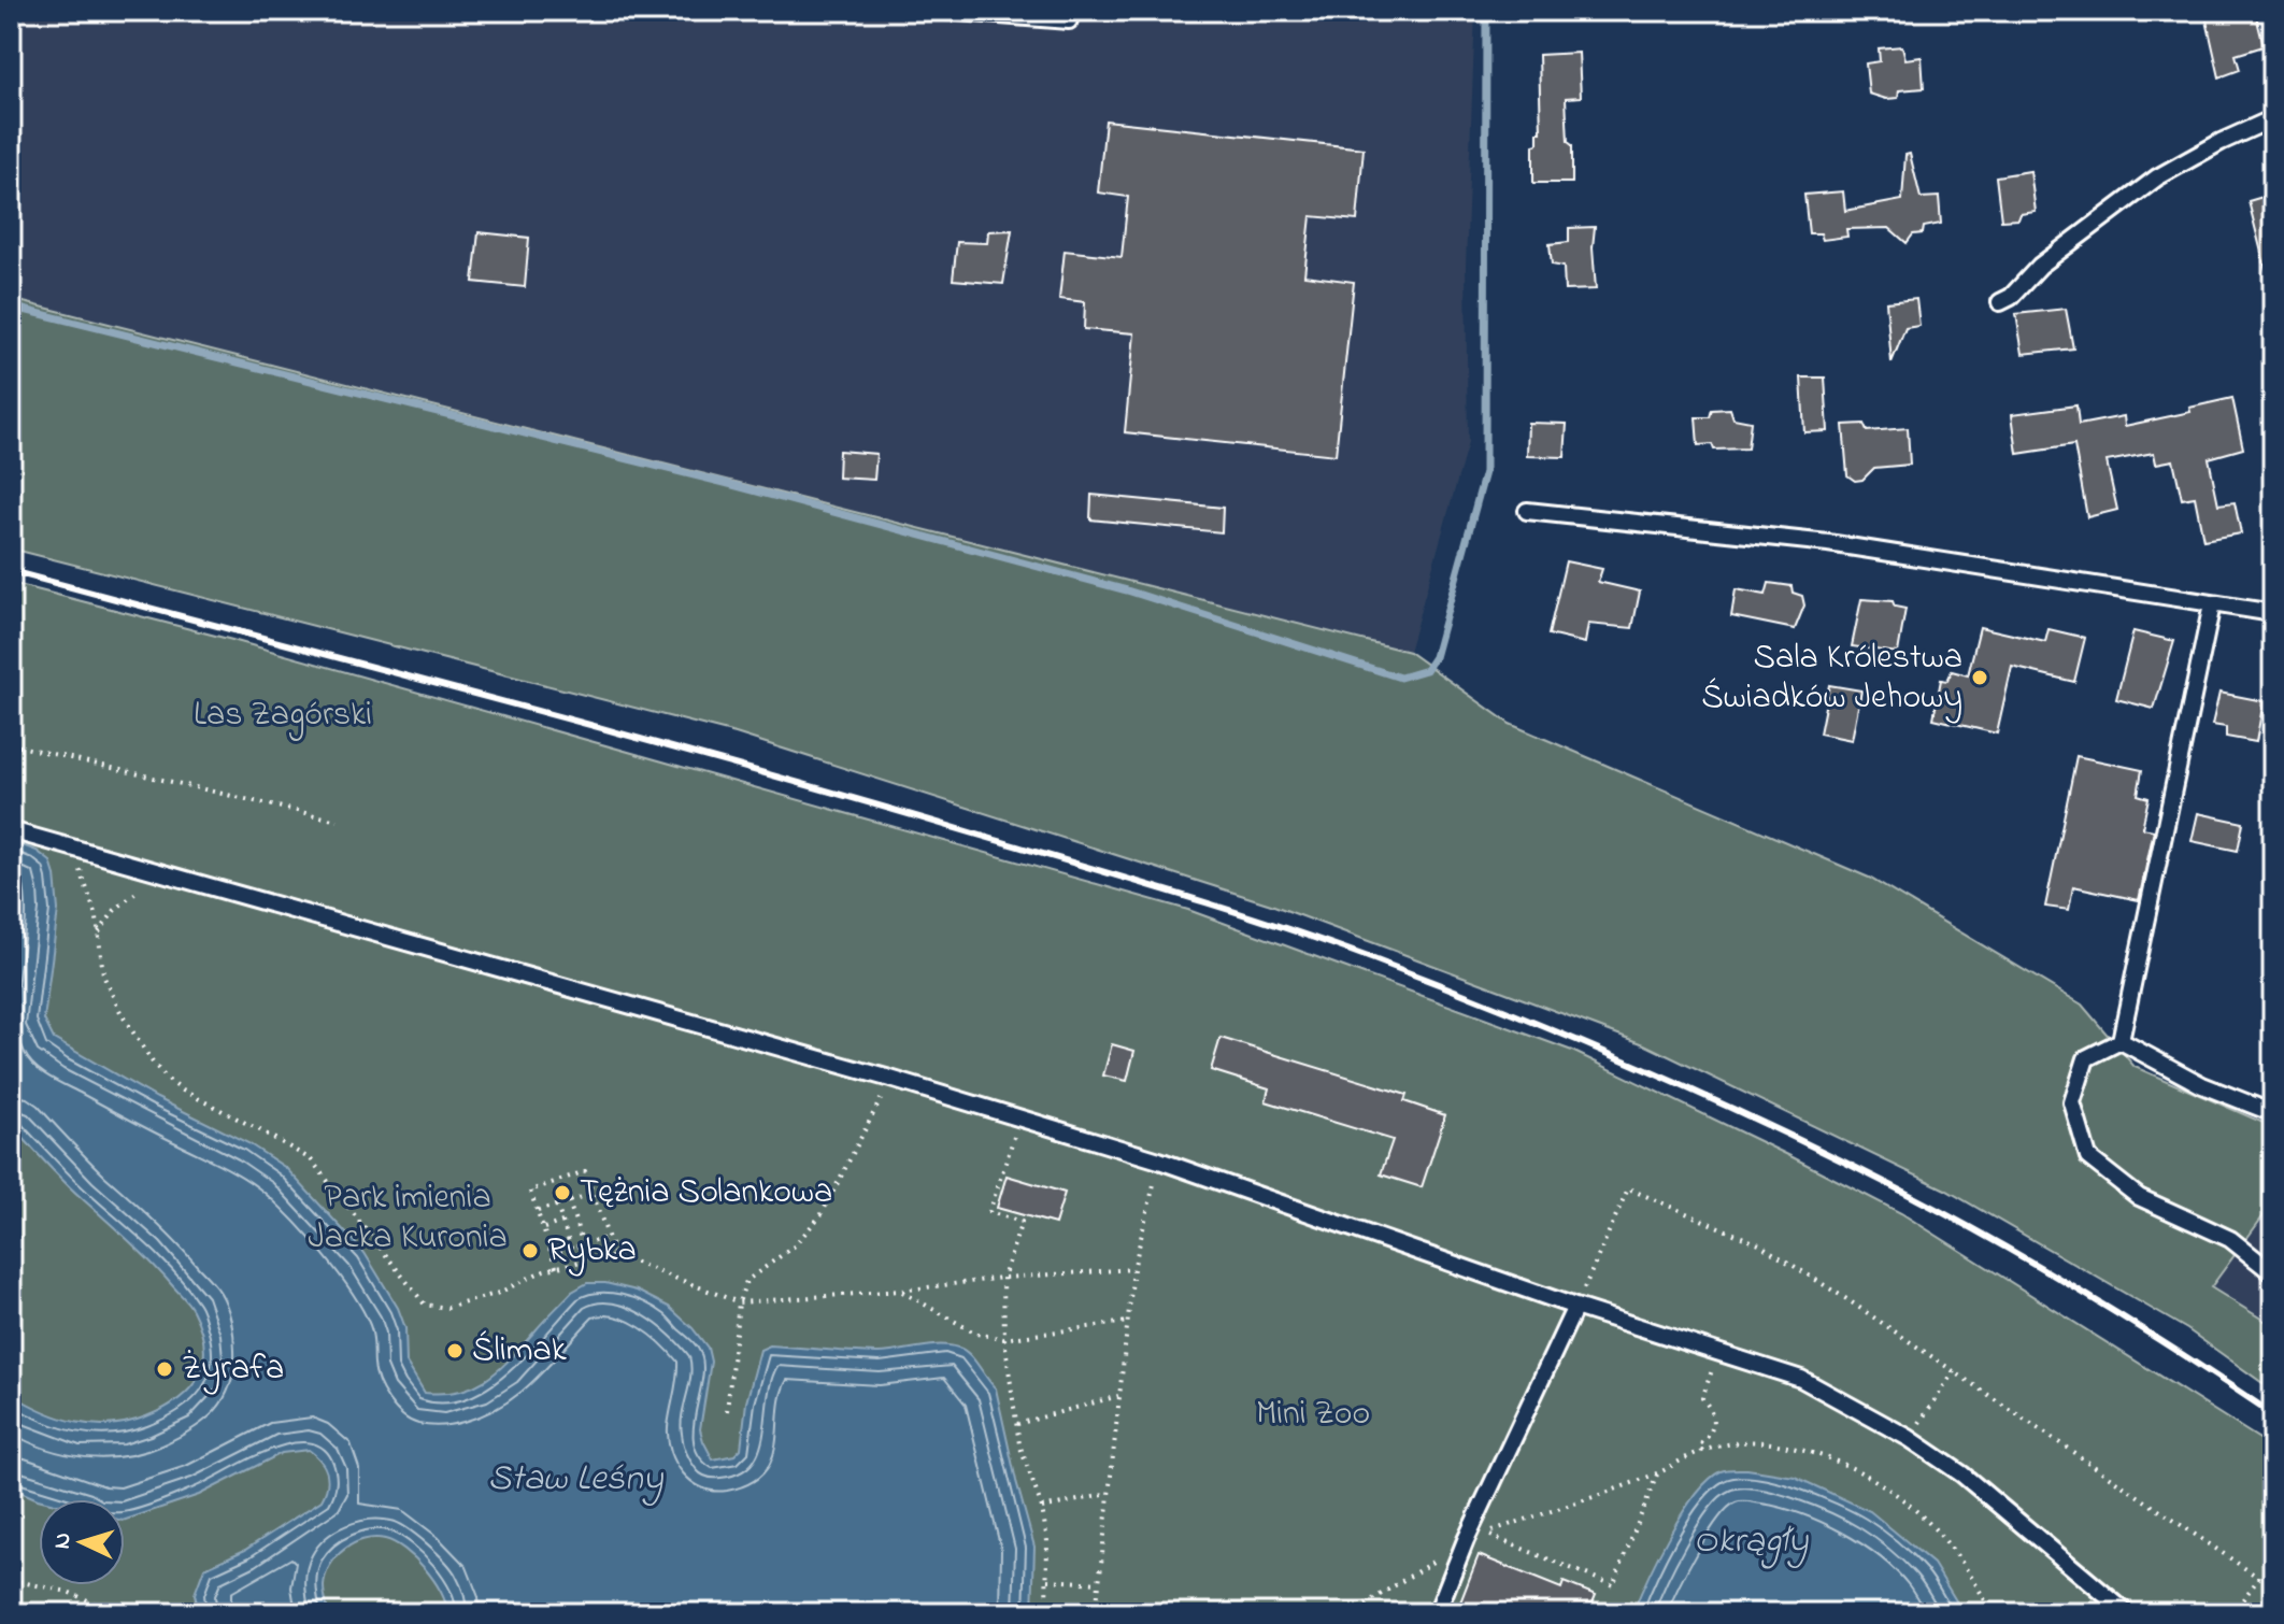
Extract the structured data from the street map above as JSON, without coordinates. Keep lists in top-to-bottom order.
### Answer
{
  "water": ["Staw Leśny", "Okrągły"],
  "parks": ["Las Zagórski", "Park imienia Jacka Kuronia", "Mini Zoo"],
  "places": [
    "Sala Królestwa Świadków Jehowy",
    "Tężnia Solankowa",
    "Rybka",
    "Ślimak",
    "Żyrafa"
  ],
  "north": "left"
}
